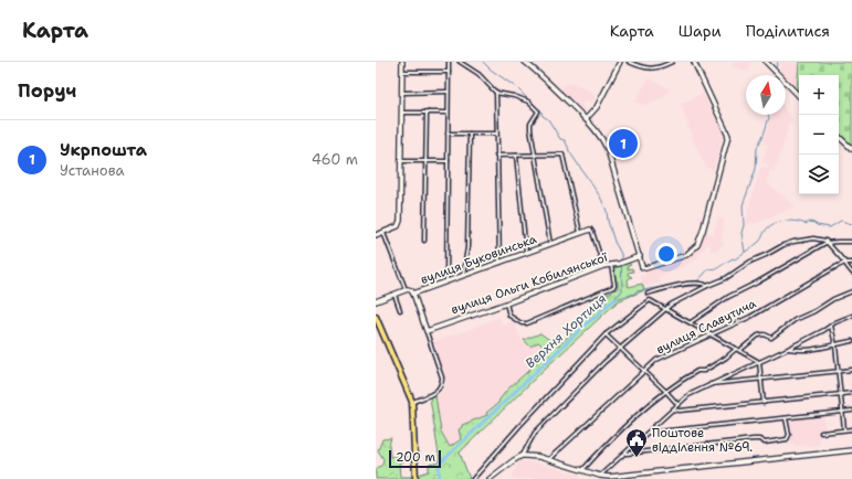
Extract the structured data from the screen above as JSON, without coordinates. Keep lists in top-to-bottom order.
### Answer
{
  "streets": {
    "street": ["вулиця Буковинська", "вулиця Ольги Кобилянської", "вулиця Славутича"]
  },
  "water": ["Верхня Хортиця"],
  "places": {
    "public building": ["Поштове відділення №69."]
  },
  "scale_bar": "200 m",
  "north": "top",
  "page": {
    "header": "Карта",
    "nav": ["Карта", "Шари", "Поділитися"],
    "heading": "Поруч",
    "map_buttons": ["+", "−"],
    "list": [
      {
        "mark": "1",
        "name": "Укрпошта",
        "note": "Установа",
        "value": "460 m"
      }
    ],
    "pins": "1",
    "scale": "200 m"
  }
}
